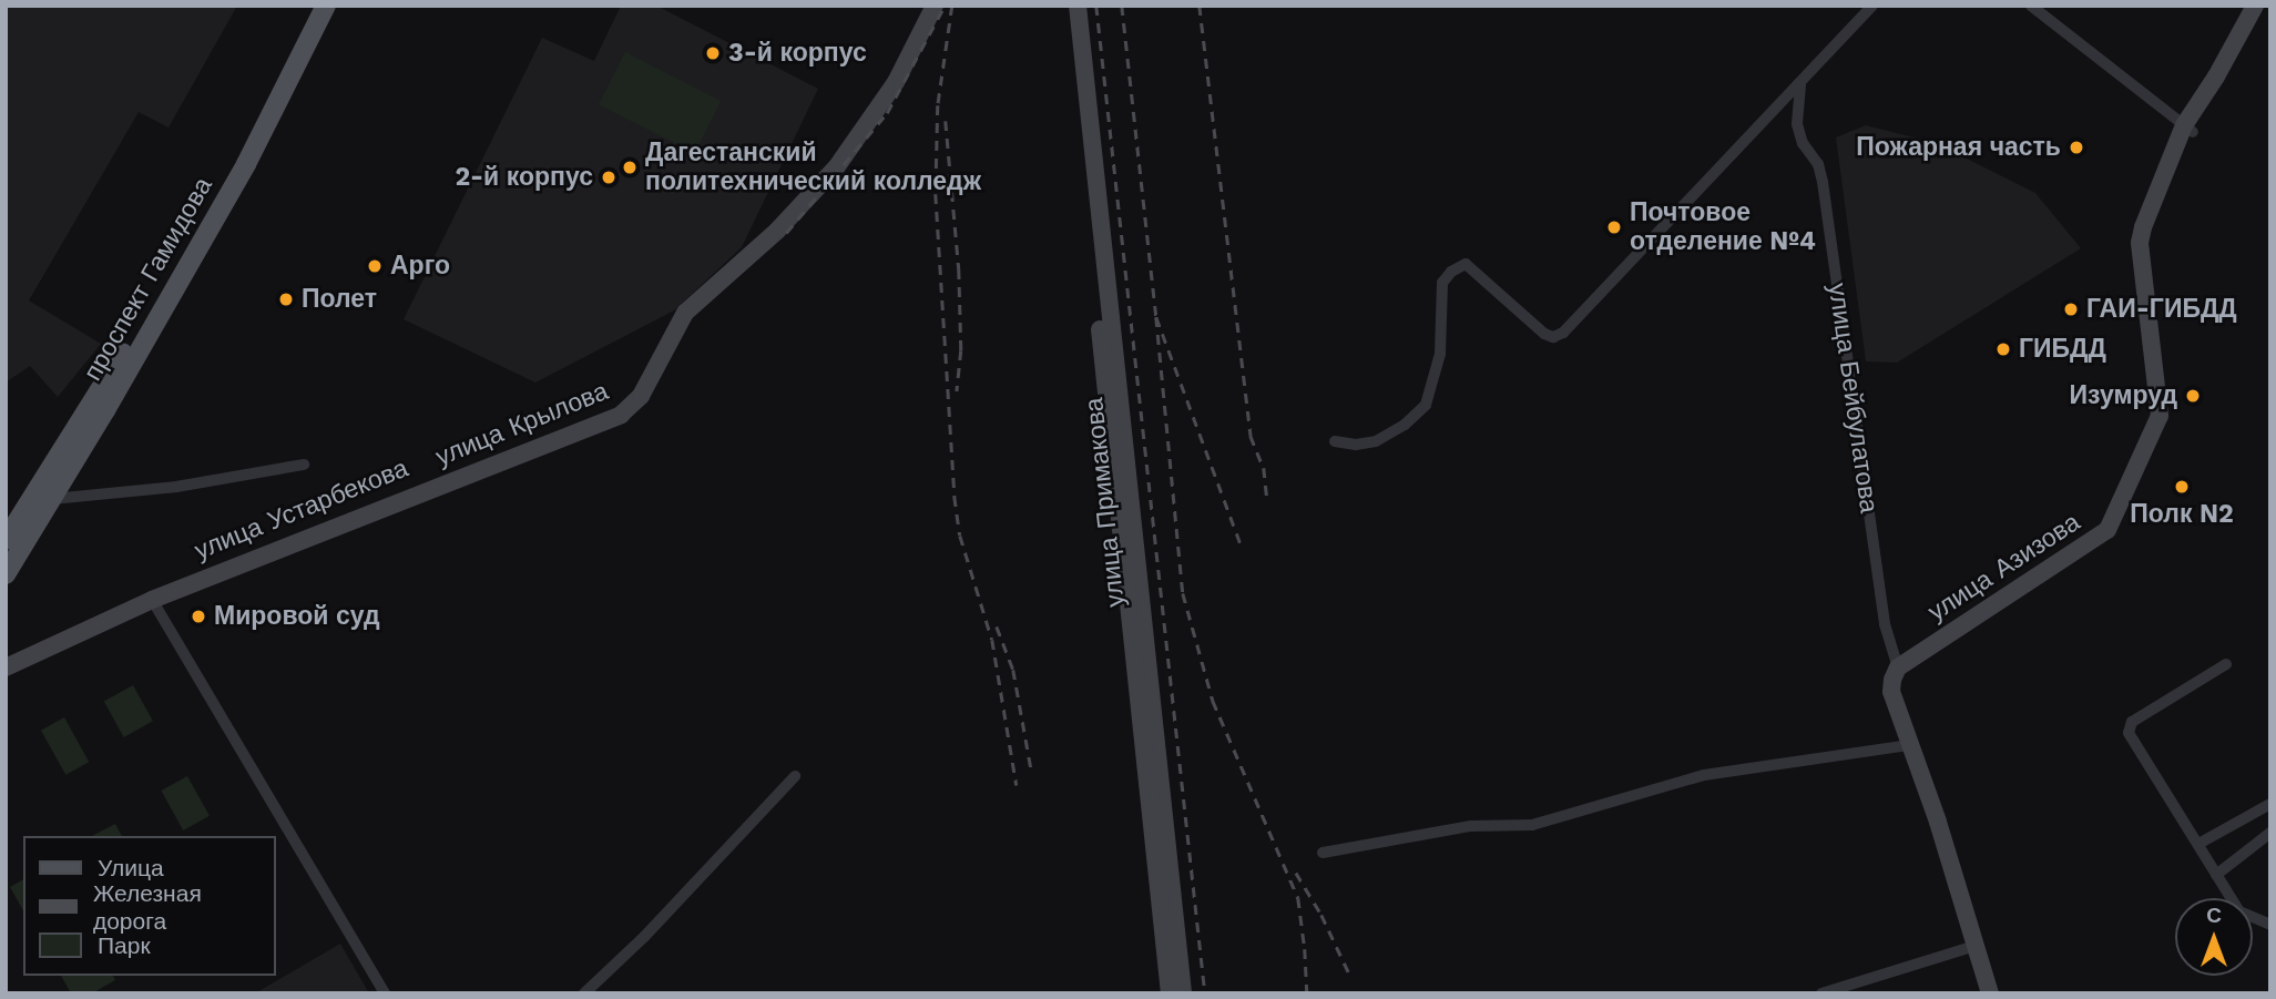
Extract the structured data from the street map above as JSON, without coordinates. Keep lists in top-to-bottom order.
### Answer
{
  "streets": {
    "main road": [
      "проспект Гамидова",
      "улица Крылова",
      "улица Примакова",
      "улица Азизова"
    ],
    "street": ["улица Бейбулатова"]
  },
  "crossings": [
    ["улица Бейбулатова", "улица Азизова"]
  ],
  "places": [
    "3-й корпус",
    "Пожарная часть",
    "Дагестанский политехнический колледж",
    "2-й корпус",
    "Почтовое отделение №4",
    "Арго",
    "Полет",
    "ГАИ-ГИБДД",
    "ГИБДД",
    "Изумруд",
    "Полк N2",
    "Мировой суд"
  ],
  "legend": ["Улица", "Железная дорога", "Парк"],
  "north": "top"
}
